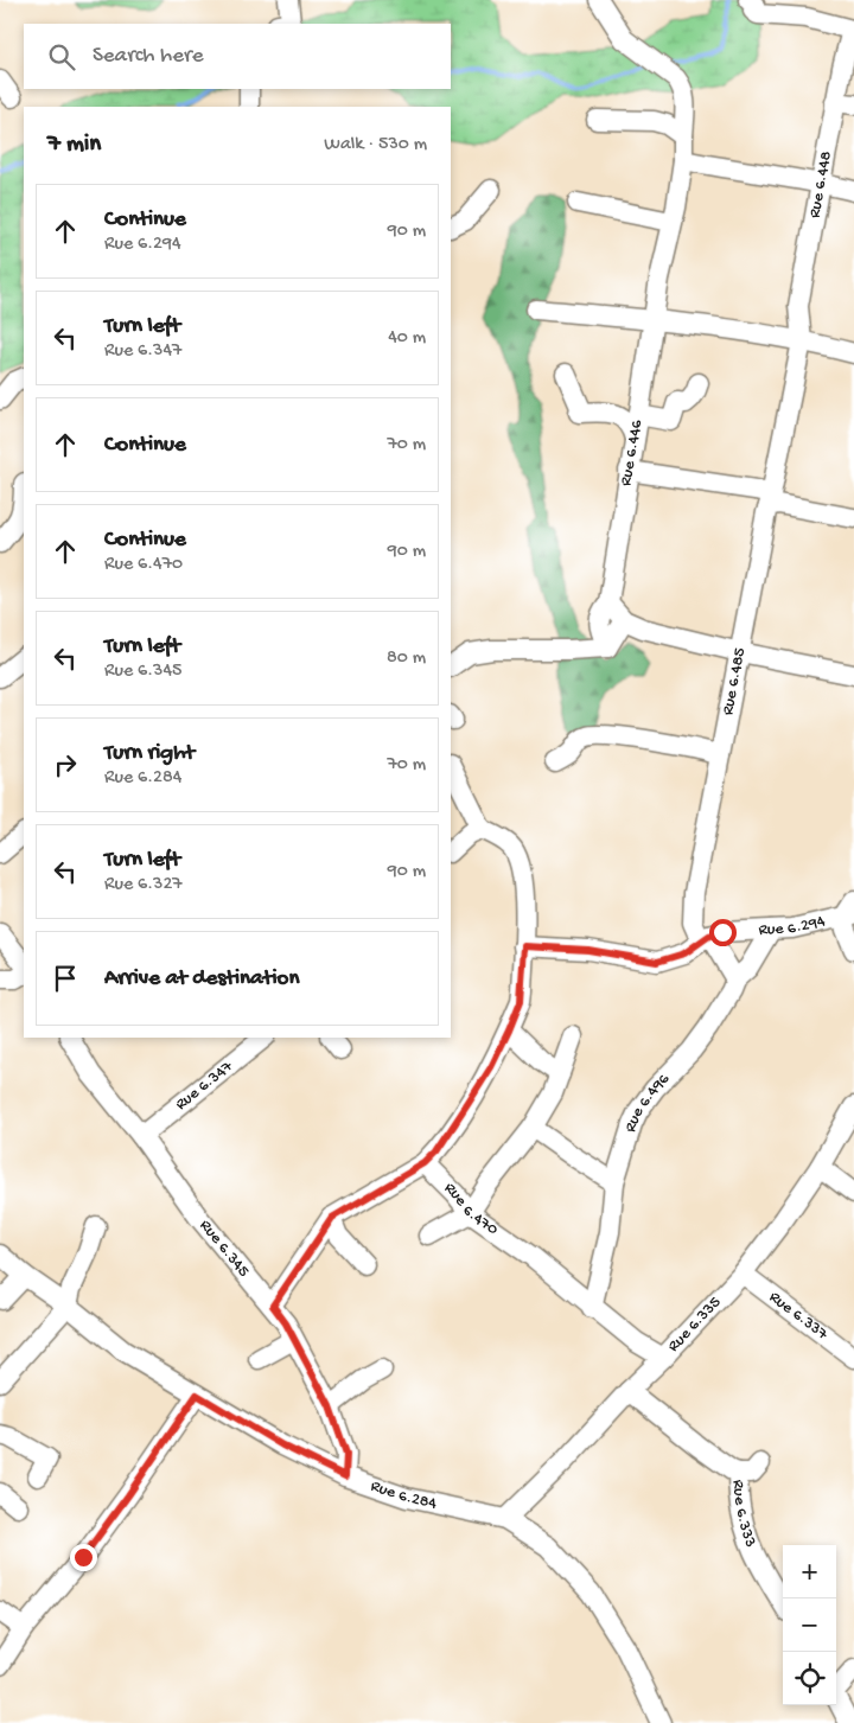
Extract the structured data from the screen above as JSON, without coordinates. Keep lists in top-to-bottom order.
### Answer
{
  "streets": {
    "street": [
      "Rue 6.448",
      "Rue 6.446",
      "Rue 6.485",
      "Rue 6.294",
      "Rue 6.347",
      "Rue 6.496",
      "Rue 6.470",
      "Rue 6.345",
      "Rue 6.337",
      "Rue 6.335",
      "Rue 6.284",
      "Rue 6.333"
    ]
  },
  "crossings": [
    ["Rue 6.448", "Rue 6.485"],
    ["Rue 6.485", "Rue 6.294"],
    ["Rue 6.485", "Rue 6.496"],
    ["Rue 6.294", "Rue 6.496"],
    ["Rue 6.347", "Rue 6.345"],
    ["Rue 6.496", "Rue 6.470"],
    ["Rue 6.470", "Rue 6.335"],
    ["Rue 6.345", "Rue 6.284"],
    ["Rue 6.337", "Rue 6.335"],
    ["Rue 6.335", "Rue 6.284"],
    ["Rue 6.335", "Rue 6.333"]
  ],
  "page": {
    "search": "Search here",
    "heading": ["7 min", "Walk · 530 m"],
    "list": [
      ["Continue", "Rue 6.294", "90 m"],
      ["Turn left", "Rue 6.347", "40 m"],
      ["Continue", "70 m"],
      ["Continue", "Rue 6.470", "90 m"],
      ["Turn left", "Rue 6.345", "80 m"],
      ["Turn right", "Rue 6.284", "70 m"],
      ["Turn left", "Rue 6.327", "90 m"],
      "Arrive at destination"
    ],
    "map_buttons": ["+", "−"]
  }
}
